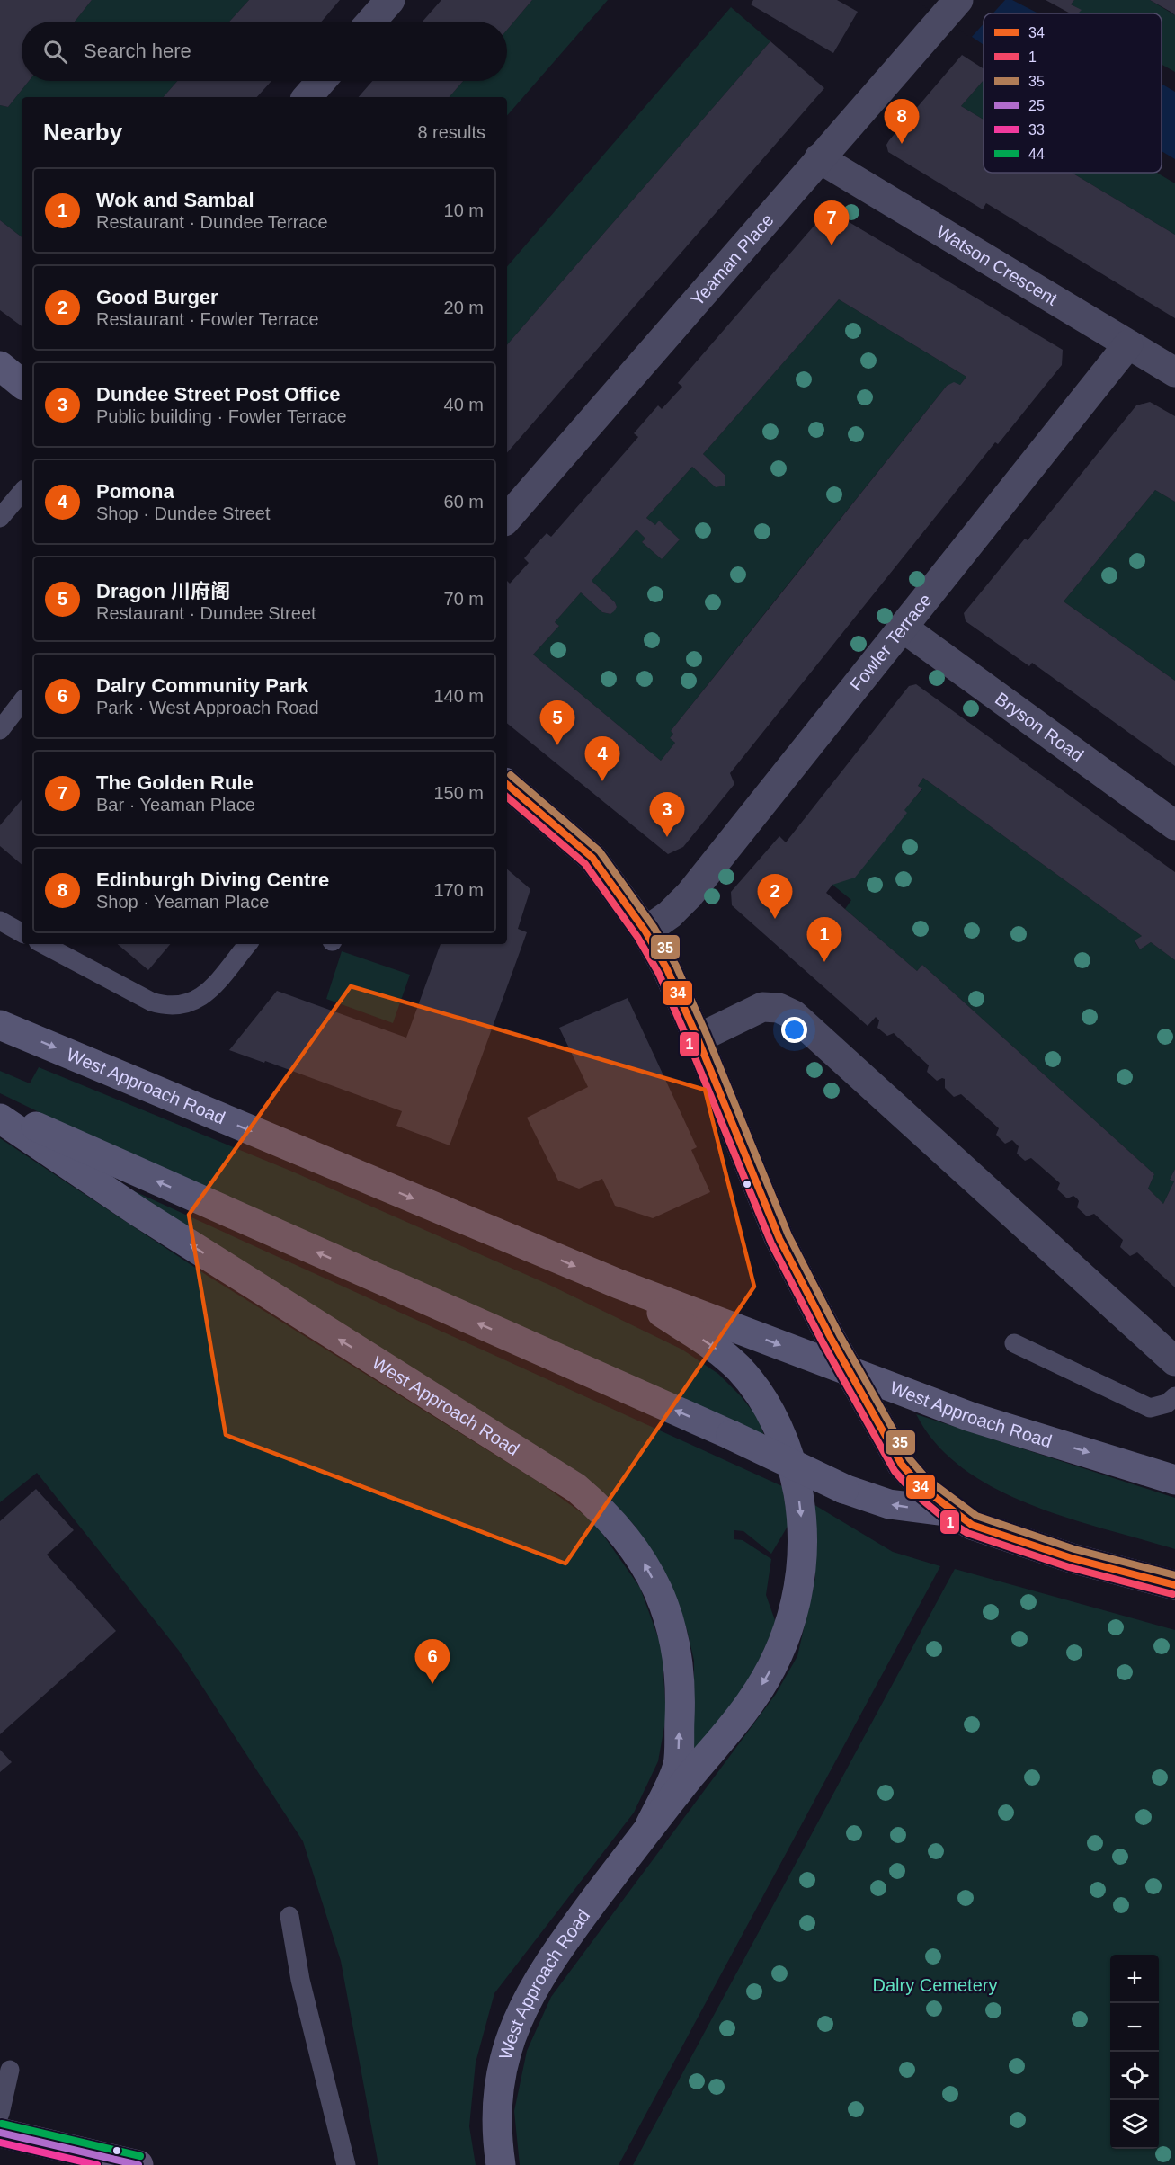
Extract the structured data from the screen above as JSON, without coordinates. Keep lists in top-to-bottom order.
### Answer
{
  "streets": {
    "street": [
      "Yeaman Place",
      "Watson Crescent",
      "Fowler Terrace",
      "Bryson Road",
      "West Approach Road"
    ]
  },
  "crossings": [
    ["Yeaman Place", "Watson Crescent"],
    ["Watson Crescent", "Fowler Terrace"],
    ["Fowler Terrace", "Bryson Road"]
  ],
  "parks": ["Dalry Cemetery"],
  "lines": [
    "transit line 35",
    "transit line 34",
    "transit line 1",
    "transit line 44",
    "transit line 25",
    "transit line 33"
  ],
  "legend": [
    "34",
    "1",
    "35",
    "25",
    "33",
    "44"
  ],
  "page": {
    "search": "Search here",
    "heading": ["Nearby", "8 results"],
    "pins": [
      "8",
      "7",
      "5",
      "4",
      "3",
      "2",
      "1",
      "6"
    ],
    "list": [
      {
        "mark": "1",
        "name": "Wok and Sambal",
        "note": "Restaurant · Dundee Terrace",
        "value": "10 m"
      },
      {
        "mark": "2",
        "name": "Good Burger",
        "note": "Restaurant · Fowler Terrace",
        "value": "20 m"
      },
      {
        "mark": "3",
        "name": "Dundee Street Post Office",
        "note": "Public building · Fowler Terrace",
        "value": "40 m"
      },
      {
        "mark": "4",
        "name": "Pomona",
        "note": "Shop · Dundee Street",
        "value": "60 m"
      },
      {
        "mark": "5",
        "name": "Dragon 川府阁",
        "note": "Restaurant · Dundee Street",
        "value": "70 m"
      },
      {
        "mark": "6",
        "name": "Dalry Community Park",
        "note": "Park · West Approach Road",
        "value": "140 m"
      },
      {
        "mark": "7",
        "name": "The Golden Rule",
        "note": "Bar · Yeaman Place",
        "value": "150 m"
      },
      {
        "mark": "8",
        "name": "Edinburgh Diving Centre",
        "note": "Shop · Yeaman Place",
        "value": "170 m"
      }
    ],
    "map_buttons": ["+", "−"]
  }
}
